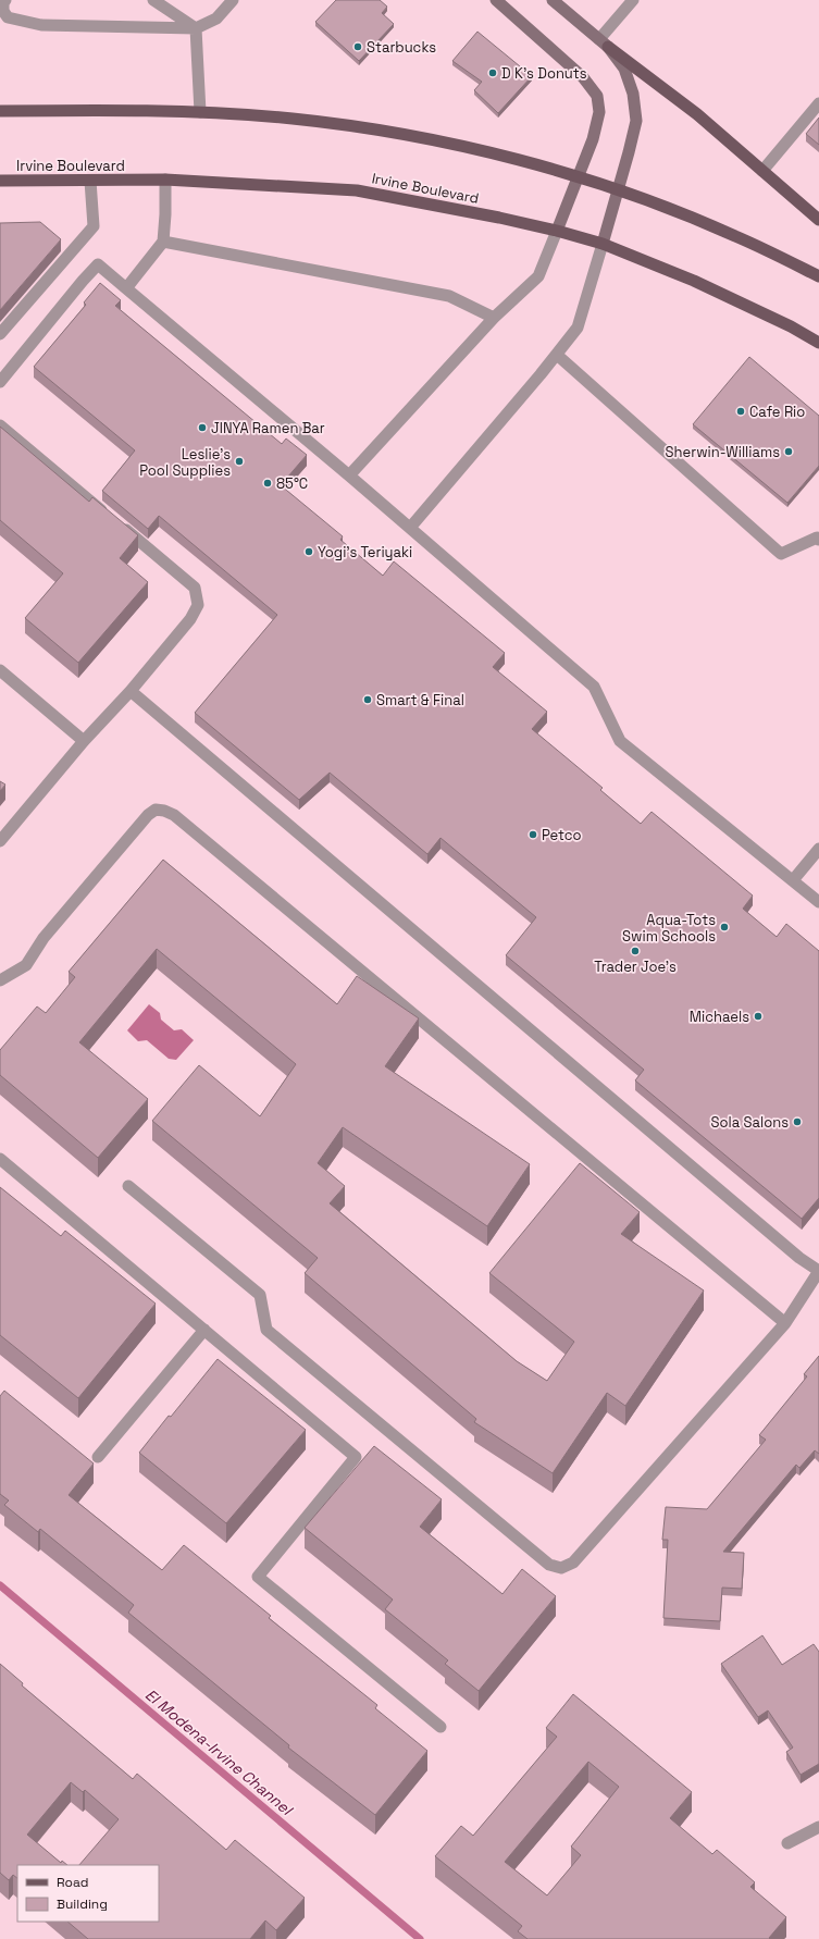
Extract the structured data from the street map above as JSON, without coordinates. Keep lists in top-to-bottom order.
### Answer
{
  "streets": {
    "main road": ["Irvine Boulevard"]
  },
  "water": ["El Modena-Irvine Channel"],
  "places": [
    "Starbucks",
    "D K's Donuts",
    "Cafe Rio",
    "JINYA Ramen Bar",
    "Sherwin-Williams",
    "Leslie's Pool Supplies",
    "85°C",
    "Yogi's Teriyaki",
    "Smart & Final",
    "Petco",
    "Aqua-Tots Swim Schools",
    "Trader Joe's",
    "Michaels",
    "Sola Salons"
  ],
  "legend": ["Road", "Building"]
}
